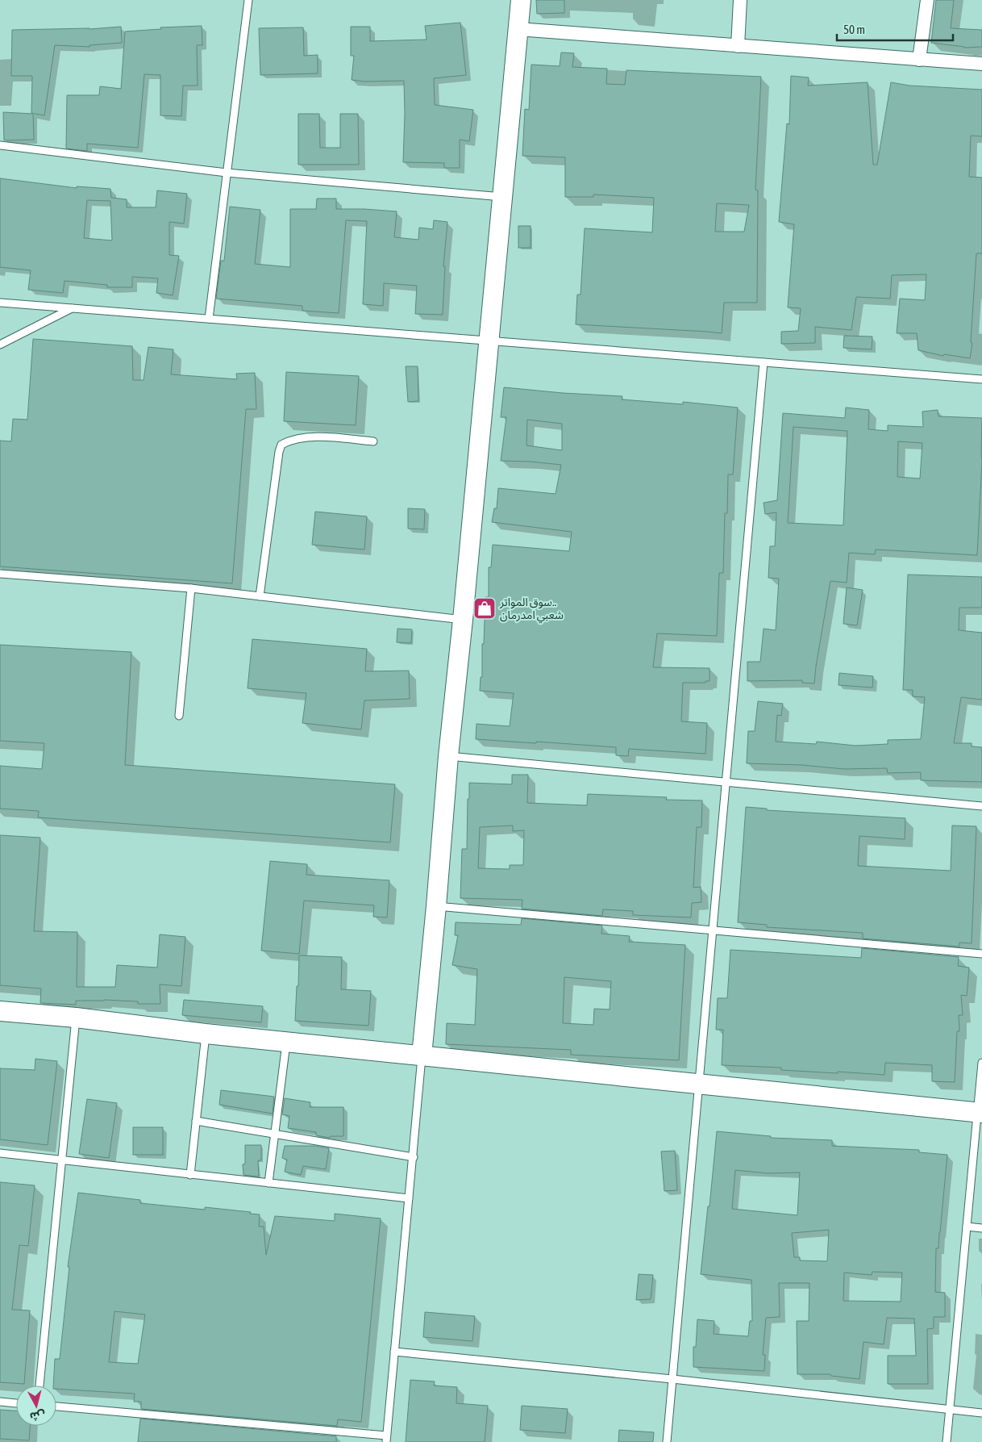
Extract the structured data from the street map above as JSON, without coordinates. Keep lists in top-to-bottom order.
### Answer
{
  "places": {
    "shop": ["سوق المواتر.. شعبي امدرمان"]
  },
  "scale_bar": "50 m",
  "north": "bottom"
}
